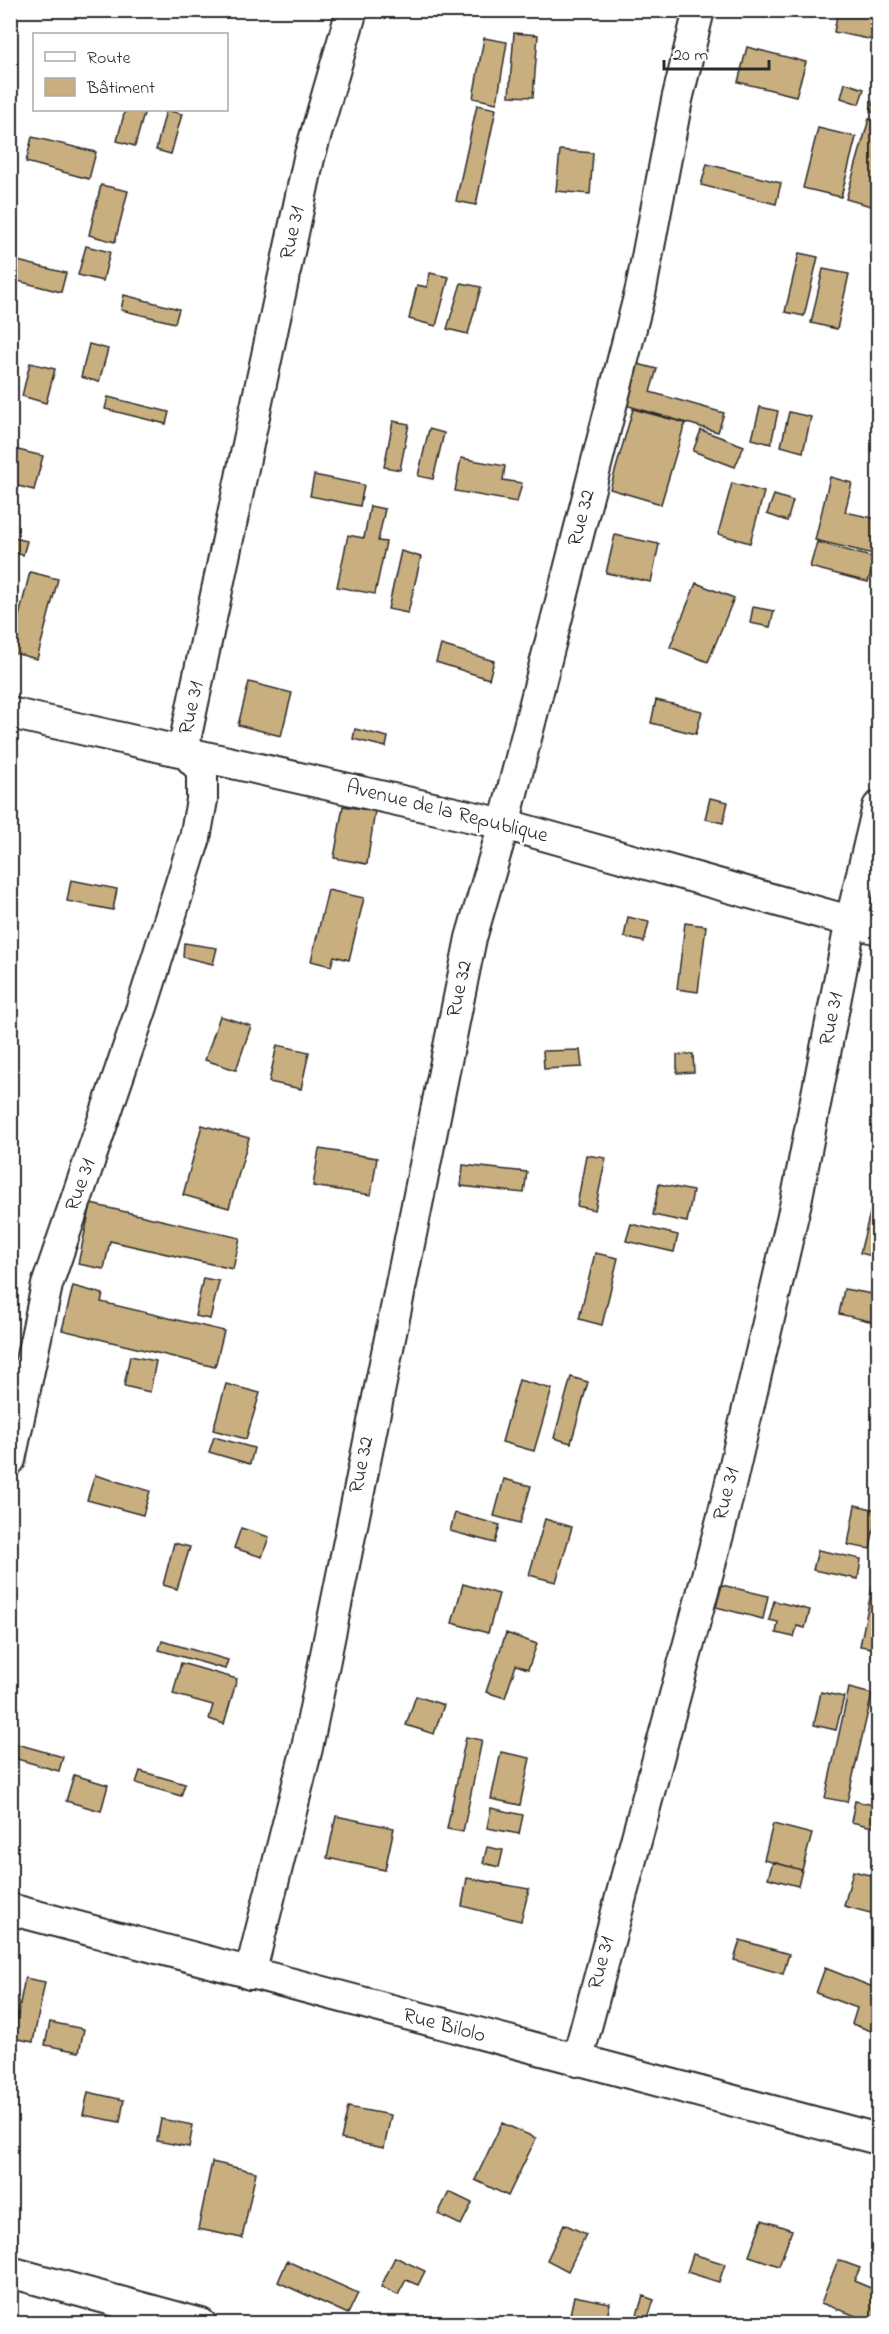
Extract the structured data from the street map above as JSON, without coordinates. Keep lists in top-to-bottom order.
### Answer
{
  "streets": {
    "street": [
      "Rue 31",
      "Rue 32",
      "Avenue de la Republique",
      "Rue Bilolo"
    ]
  },
  "crossings": [
    ["Rue 31", "Avenue de la Republique"],
    ["Rue 31", "Rue Bilolo"],
    ["Rue 32", "Avenue de la Republique"],
    ["Rue 32", "Rue Bilolo"]
  ],
  "legend": ["Route", "Bâtiment"],
  "scale_bar": "20 m"
}
